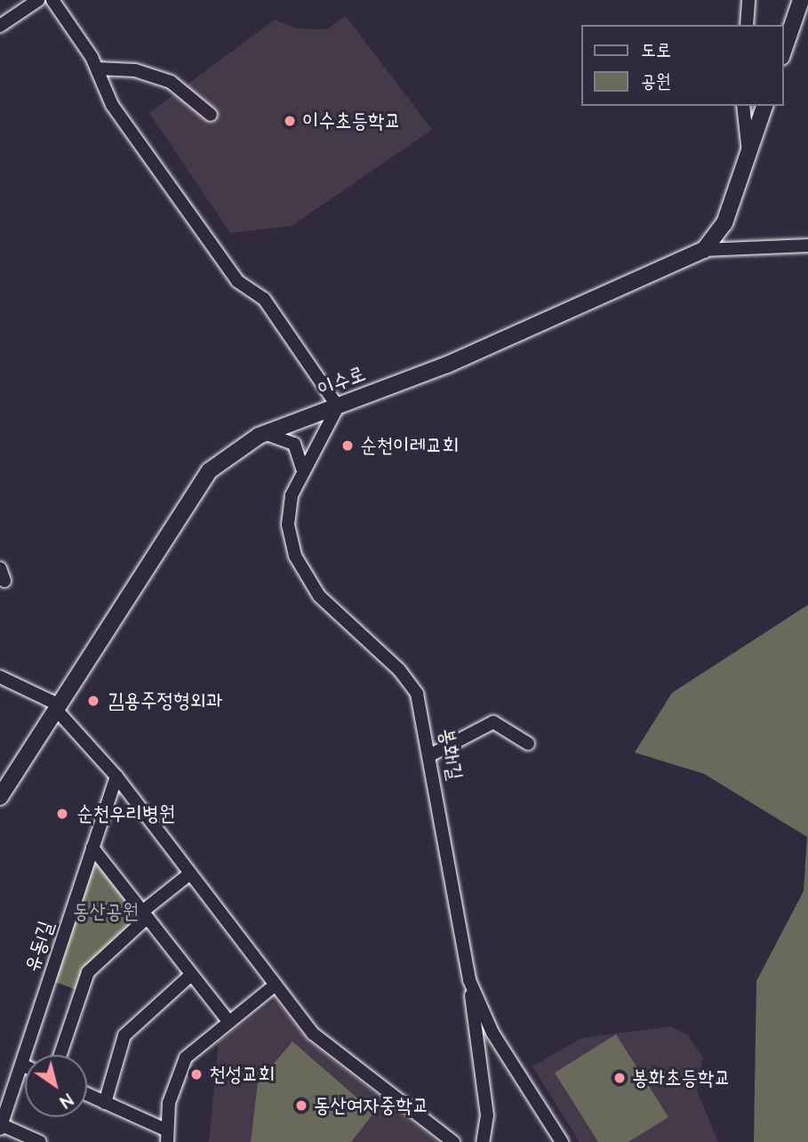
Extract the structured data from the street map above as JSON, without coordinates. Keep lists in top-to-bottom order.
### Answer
{
  "streets": {
    "main road": ["이수로"],
    "street": ["봉화1길", "유동1길"]
  },
  "crossings": [
    ["이수로", "봉화1길"]
  ],
  "parks": ["동산공원"],
  "places": [
    "이수초등학교",
    "순천이레교회",
    "김용주정형외과",
    "순천우리병원",
    "천성교회",
    "봉화초등학교",
    "동산여자중학교"
  ],
  "legend": ["도로", "공원"],
  "north": "bottom right"
}
